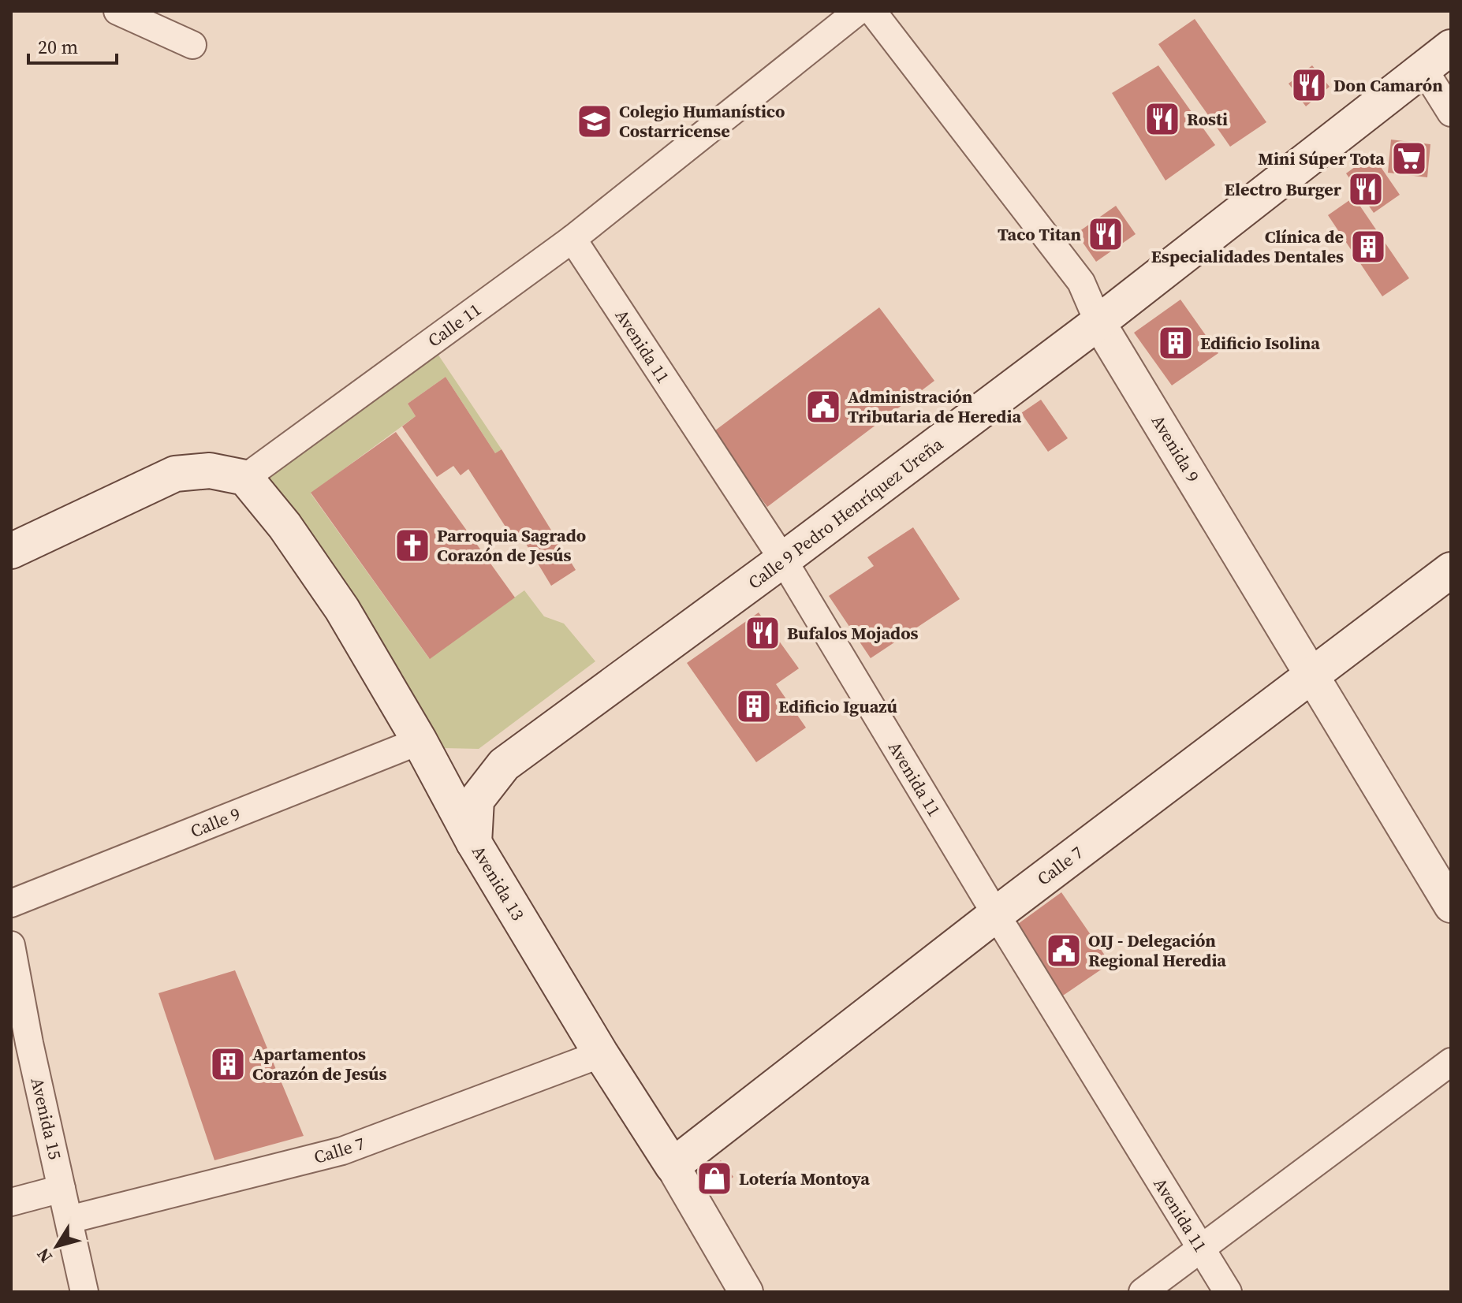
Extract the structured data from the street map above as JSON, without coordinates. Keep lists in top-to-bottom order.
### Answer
{
  "streets": {
    "main road": ["Calle 9 Pedro Henríquez Ureña", "Calle 7", "Avenida 13"],
    "street": [
      "Calle 11",
      "Avenida 11",
      "Avenida 9",
      "Calle 9",
      "Avenida 15"
    ]
  },
  "crossings": [
    ["Calle 11", "Avenida 11"],
    ["Calle 11", "Avenida 13"],
    ["Avenida 11", "Calle 9 Pedro Henríquez Ureña"],
    ["Avenida 11", "Calle 7"],
    ["Avenida 9", "Calle 9 Pedro Henríquez Ureña"],
    ["Avenida 9", "Calle 7"],
    ["Calle 9 Pedro Henríquez Ureña", "Calle 9"],
    ["Calle 9 Pedro Henríquez Ureña", "Avenida 13"],
    ["Calle 9", "Avenida 13"],
    ["Calle 7", "Avenida 13"],
    ["Calle 7", "Avenida 15"]
  ],
  "places": {
    "restaurant": [
      "Don Camarón",
      "Rosti",
      "Electro Burger",
      "Taco Titan",
      "Bufalos Mojados"
    ],
    "school or university": ["Colegio Humanístico Costarricense"],
    "supermarket": ["Mini Súper Tota"],
    "building": [
      "Clínica de Especialidades Dentales",
      "Edificio Isolina",
      "Edificio Iguazú",
      "Apartamentos Corazón de Jesús"
    ],
    "public building": ["Administración Tributaria de Heredia", "OIJ - Delegación Regional Heredia"],
    "church": ["Parroquia Sagrado Corazón de Jesús"],
    "shop": ["Lotería Montoya"]
  },
  "scale_bar": "20 m",
  "north": "bottom left"
}
